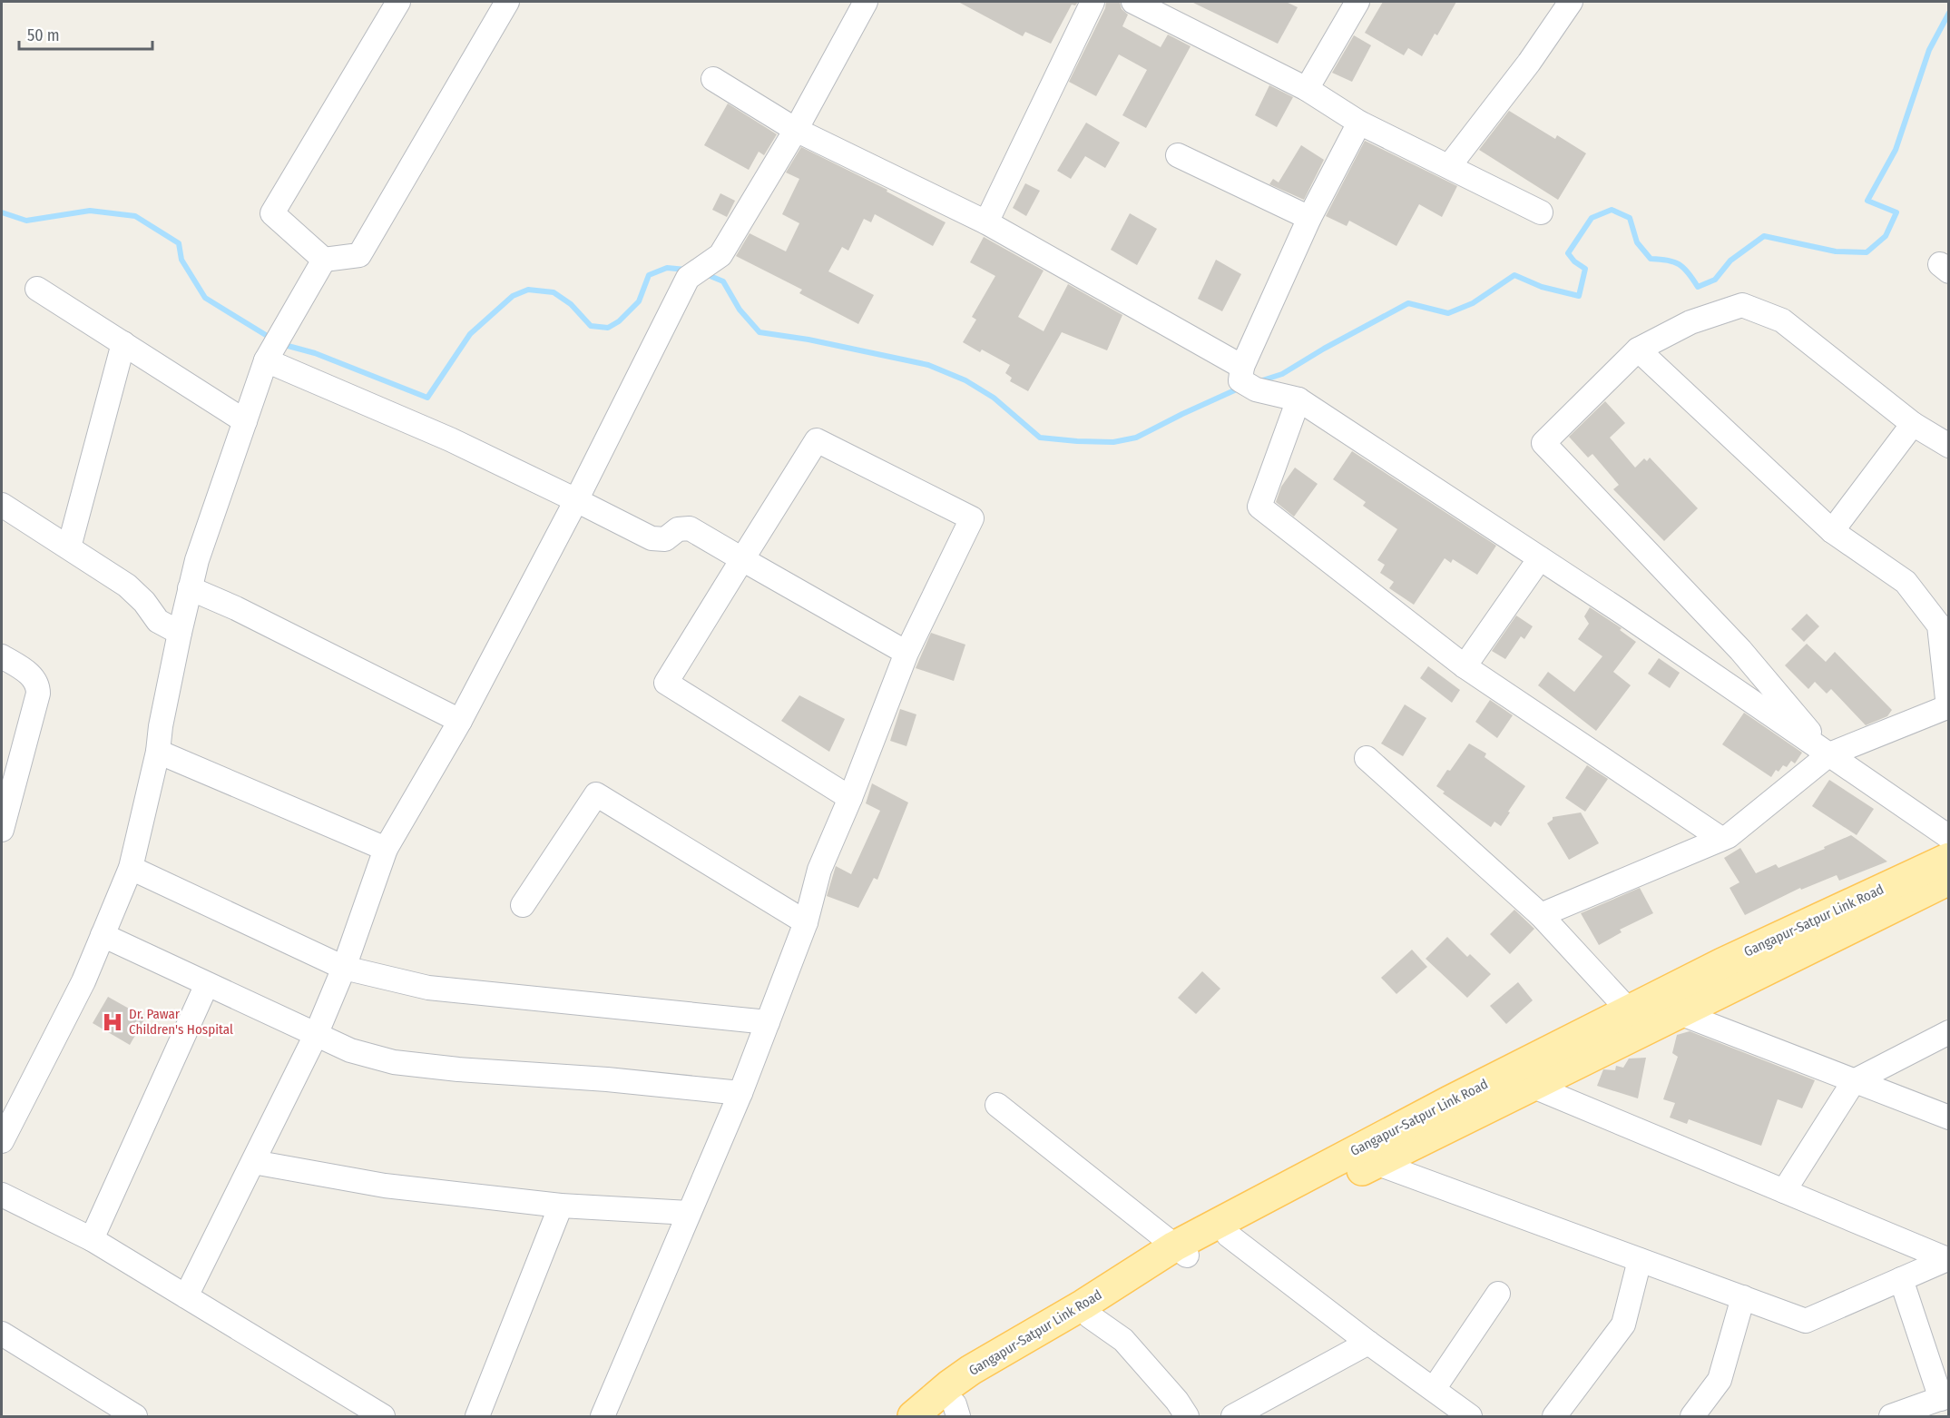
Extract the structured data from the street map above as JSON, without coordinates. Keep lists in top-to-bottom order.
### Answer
{
  "streets": {
    "main road": ["Gangapur-Satpur Link Road"]
  },
  "places": {
    "hospital": ["Dr. Pawar Children's Hospital"]
  },
  "scale_bar": "50 m"
}
